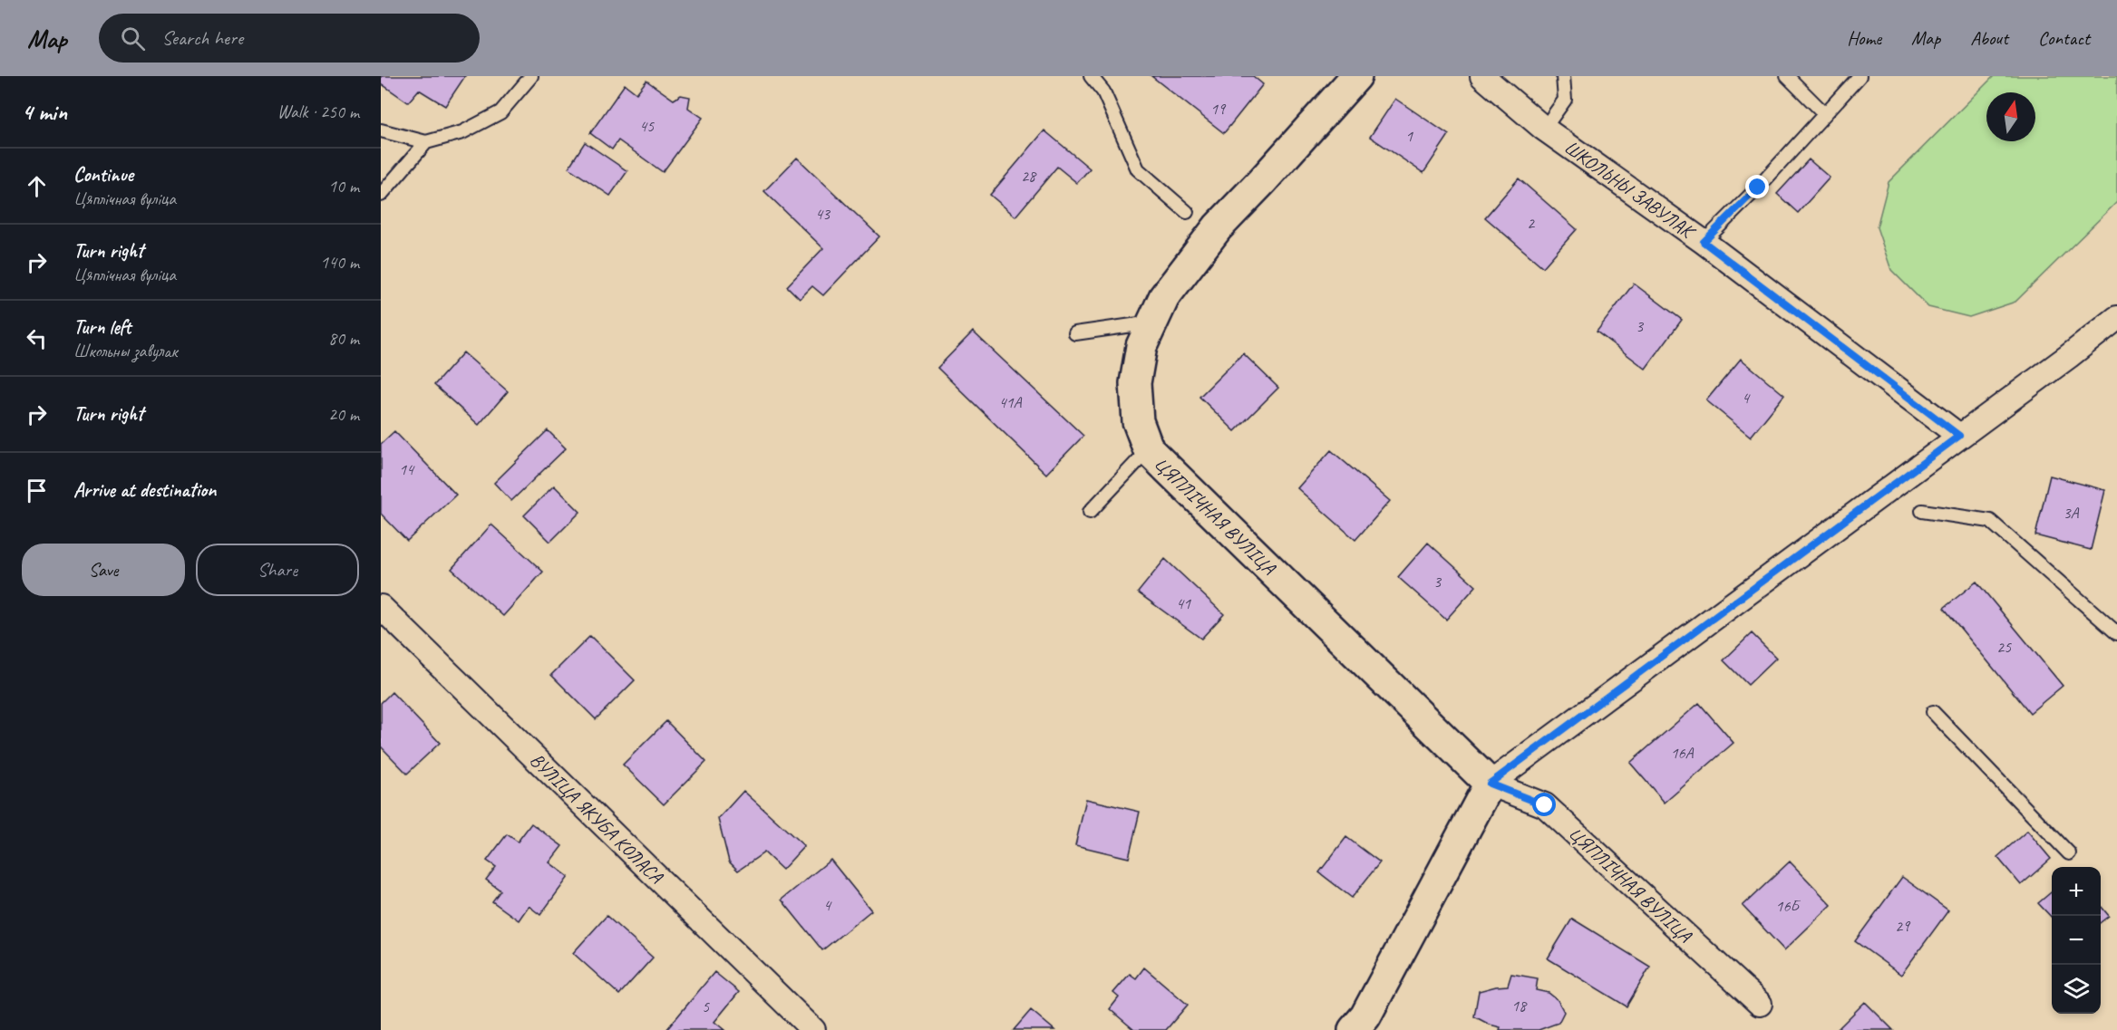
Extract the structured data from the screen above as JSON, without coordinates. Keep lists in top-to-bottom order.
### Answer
{
  "streets": {
    "street": ["ШКОЛЬНЫ ЗАВУЛАК", "ЦЯПЛІЧНАЯ ВУЛІЦА", "ВУЛІЦА ЯКУБА КОЛАСА"]
  },
  "house_numbers": [
    "19",
    "45",
    "1",
    "28",
    "43",
    "2",
    "3",
    "4",
    "41А",
    "14",
    "3А",
    "3",
    "41",
    "25",
    "16А",
    "4",
    "16Б",
    "29",
    "18",
    "5"
  ],
  "north": "top",
  "page": {
    "header": "Map",
    "search": "Search here",
    "nav": [
      "Home",
      "Map",
      "About",
      "Contact"
    ],
    "heading": ["4 min", "Walk · 250 m"],
    "list": [
      ["Continue", "Цяплічная вуліца", "10 m"],
      ["Turn right", "Цяплічная вуліца", "140 m"],
      ["Turn left", "Школьны завулак", "80 m"],
      ["Turn right", "20 m"],
      "Arrive at destination"
    ],
    "buttons": ["Save", "Share"],
    "map_buttons": ["+", "−"]
  }
}
